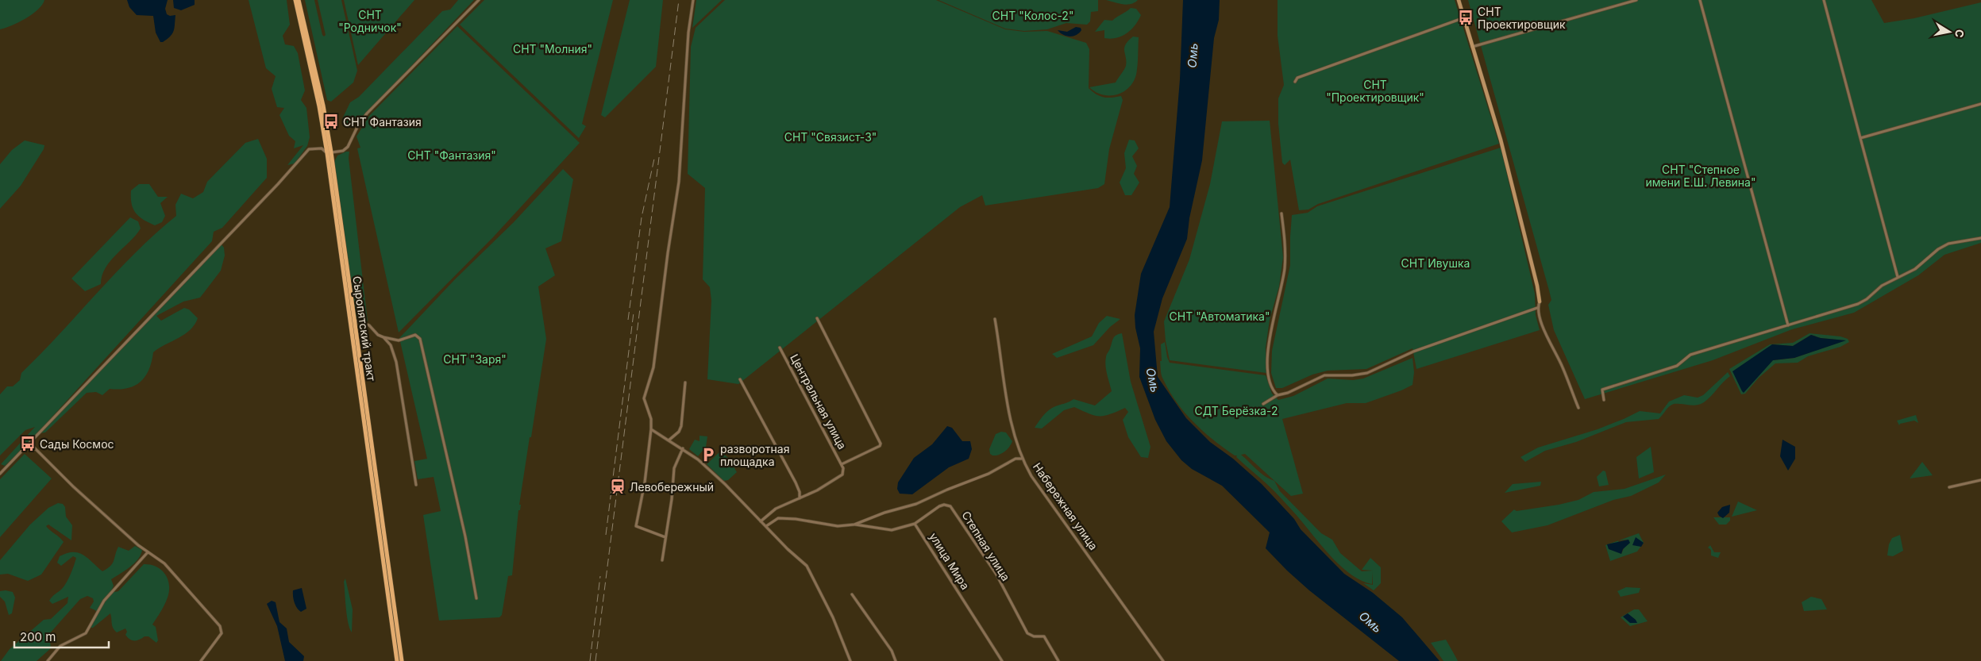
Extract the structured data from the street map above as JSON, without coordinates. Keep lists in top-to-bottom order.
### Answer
{
  "streets": {
    "main road": ["Сыропятский тракт"],
    "street": [
      "Центральная улица",
      "Набережная улица",
      "Степная улица",
      "улица Мира"
    ]
  },
  "crossings": [
    ["Степная улица", "улица Мира"]
  ],
  "water": ["Омь"],
  "parks": [
    "СНТ \"Родничок\"",
    "СНТ \"Колос-2\"",
    "СНТ \"Молния\"",
    "СНТ \"Проектировщик\"",
    "СНТ \"Связист-3\"",
    "СНТ \"Фантазия\"",
    "СНТ \"Степное имени Е.Ш. Левина\"",
    "СНТ Ивушка",
    "СНТ \"Автоматика\"",
    "СНТ \"Заря\"",
    "СДТ Берёзка-2"
  ],
  "places": {
    "bus stop": ["СНТ Проектировщик", "СНТ Фантазия", "Сады Космос"],
    "parking": ["разворотная площадка"],
    "station": ["Левобережный"]
  },
  "scale_bar": "200 m",
  "north": "right"
}
